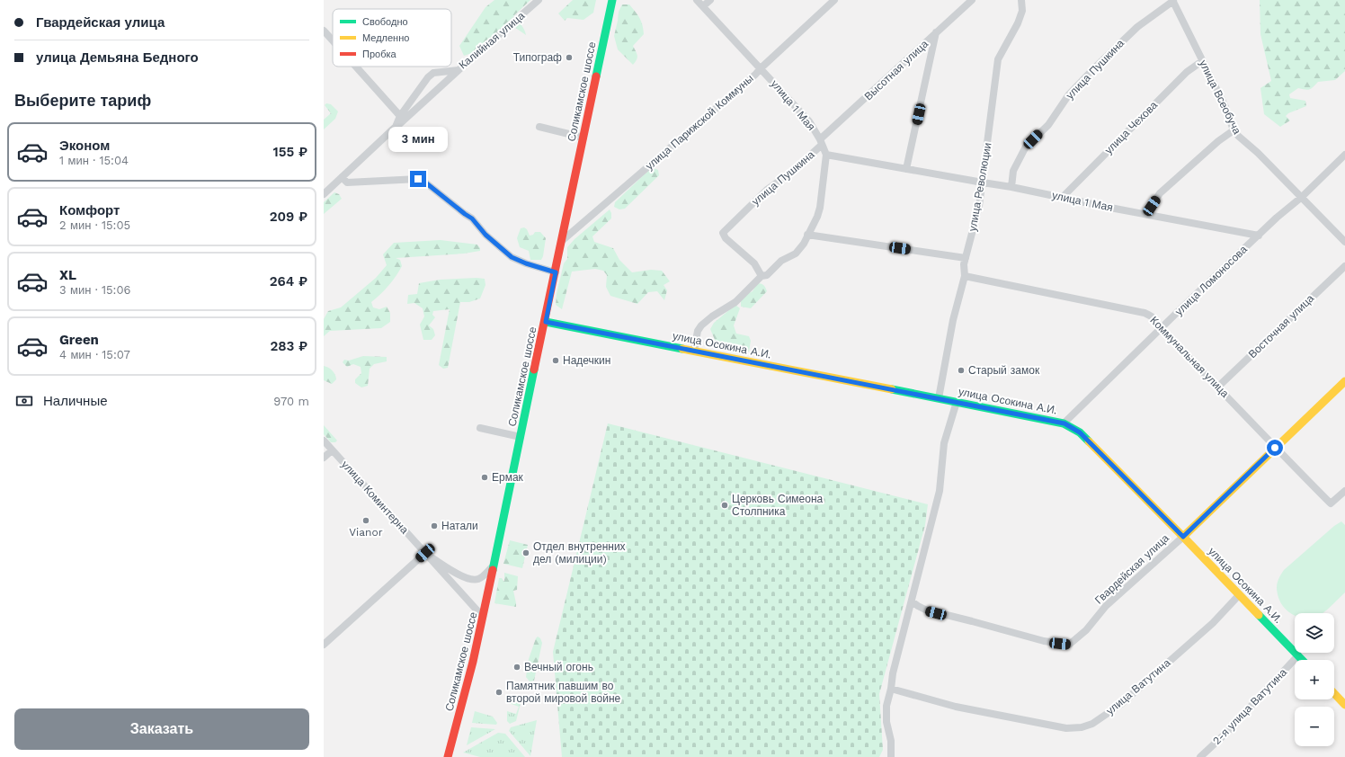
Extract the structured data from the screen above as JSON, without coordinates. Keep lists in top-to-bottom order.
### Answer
{
  "streets": {
    "main road": ["Соликамское шоссе", "улица Осокина А.И.", "Гвардейская улица"],
    "street": [
      "Калийная улица",
      "улица Пушкина",
      "Высотная улица",
      "улица Всеобуча",
      "улица 1 Мая",
      "улица Парижской Коммуны",
      "улица Чехова",
      "улица Революции",
      "улица Ломоносова",
      "Восточная улица",
      "Коммунальная улица",
      "улица Коминтерна",
      "улица Ватутина",
      "2-я улица Ватутина"
    ]
  },
  "crossings": [
    ["улица Пушкина", "Высотная улица"],
    ["улица Пушкина", "улица Всеобуча"],
    ["улица Пушкина", "улица 1 Мая"],
    ["Высотная улица", "улица 1 Мая"],
    ["Соликамское шоссе", "улица Парижской Коммуны"],
    ["Соликамское шоссе", "улица Осокина А.И."],
    ["Соликамское шоссе", "улица Коминтерна"],
    ["улица Всеобуча", "улица Чехова"],
    ["улица Всеобуча", "улица Ломоносова"],
    ["улица 1 Мая", "улица Парижской Коммуны"],
    ["улица 1 Мая", "улица Чехова"],
    ["улица 1 Мая", "улица Революции"],
    ["улица 1 Мая", "улица Ломоносова"],
    ["улица Революции", "улица Осокина А.И."],
    ["улица Революции", "Коммунальная улица"],
    ["улица Ломоносова", "улица Осокина А.И."],
    ["улица Ломоносова", "Коммунальная улица"],
    ["Восточная улица", "Коммунальная улица"],
    ["улица Осокина А.И.", "Гвардейская улица"],
    ["улица Осокина А.И.", "улица Ватутина"],
    ["улица Осокина А.И.", "2-я улица Ватутина"],
    ["Коммунальная улица", "Гвардейская улица"]
  ],
  "places": [
    "Типограф",
    "Надечкин",
    "Старый замок",
    "Ермак",
    "Церковь Симеона Столпника",
    "Vianor",
    "Натали",
    "Отдел внутренних дел (милиции)",
    "Вечный огонь",
    "Памятник павшим во второй мировой войне"
  ],
  "legend": ["Свободно", "Медленно", "Пробка"],
  "page": {
    "banner": ["Гвардейская улица", "улица Демьяна Бедного"],
    "heading": "Выберите тариф",
    "list": [
      {
        "name": "Эконом",
        "note": "1 мин · 15:04",
        "value": "155 ₽"
      },
      {
        "name": "Комфорт",
        "note": "2 мин · 15:05",
        "value": "209 ₽"
      },
      {
        "name": "XL",
        "note": "3 мин · 15:06",
        "value": "264 ₽"
      },
      {
        "name": "Green",
        "note": "4 мин · 15:07",
        "value": "283 ₽"
      }
    ],
    "bubble": "3 мин",
    "pay": ["Наличные", "970 m"],
    "map_buttons": ["+", "−"],
    "buttons": "Заказать"
  }
}
